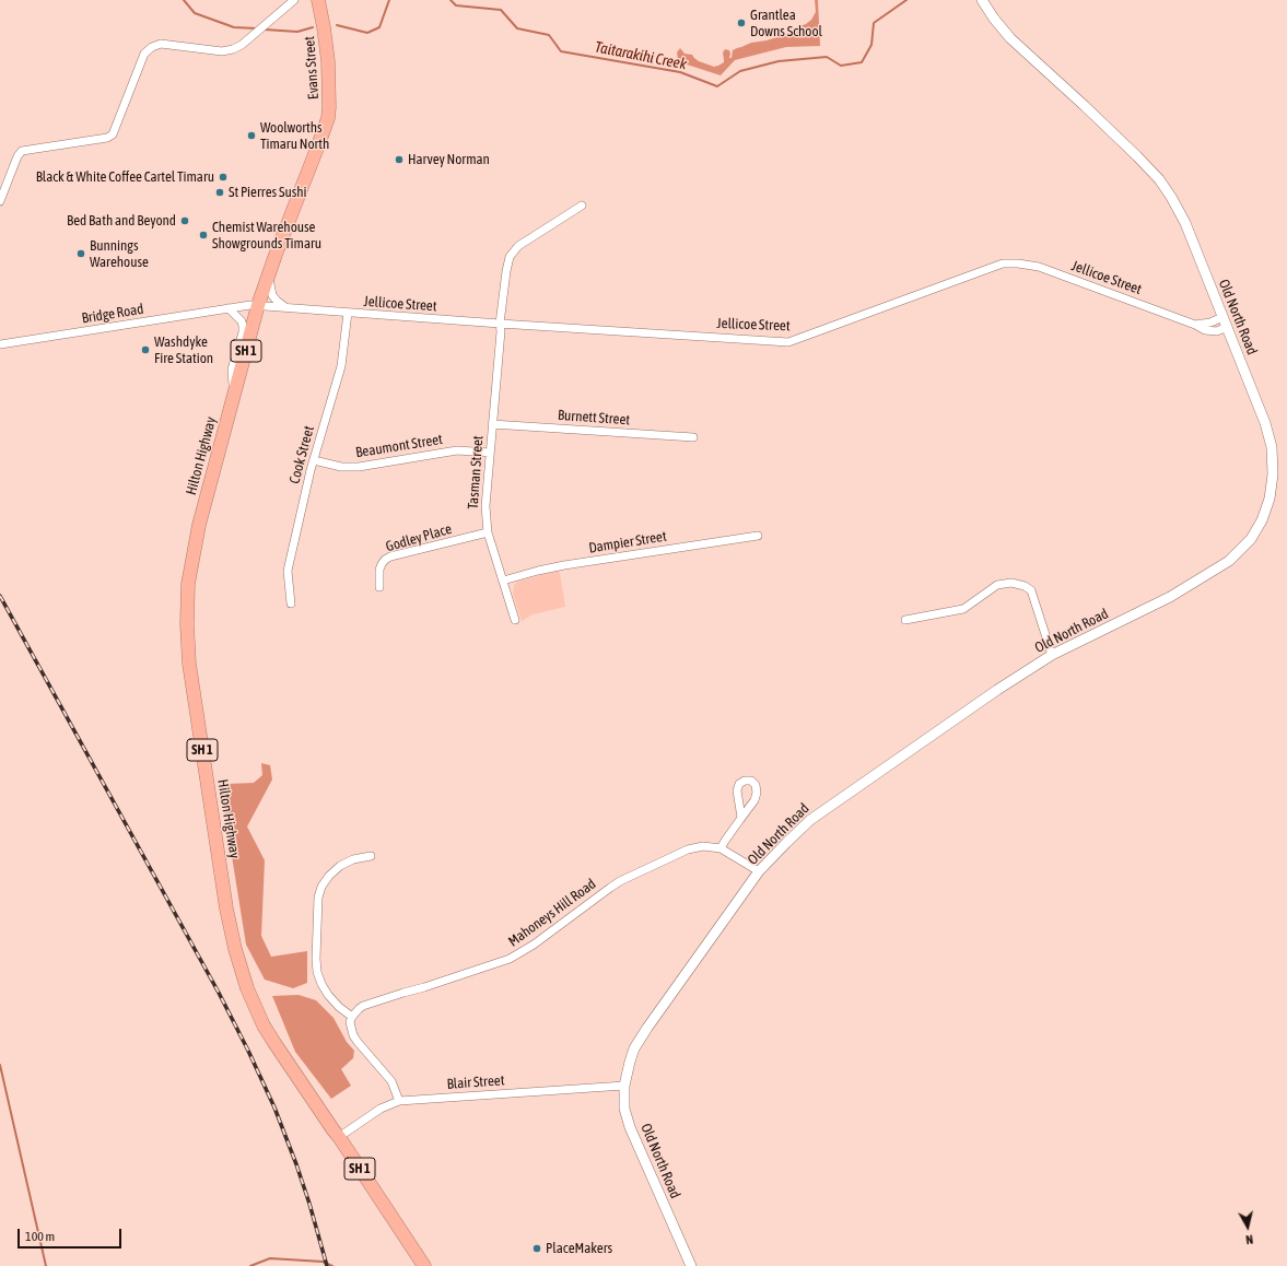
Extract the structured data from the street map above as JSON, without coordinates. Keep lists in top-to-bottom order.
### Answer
{
  "streets": {
    "highway": ["Evans Street", "SH 1", "Hilton Highway"],
    "street": [
      "Jellicoe Street",
      "Bridge Road",
      "Old North Road",
      "Burnett Street",
      "Beaumont Street",
      "Cook Street",
      "Tasman Street",
      "Godley Place",
      "Dampier Street",
      "Mahoneys Hill Road",
      "Blair Street"
    ]
  },
  "crossings": [
    ["Evans Street", "Jellicoe Street"],
    ["Evans Street", "Bridge Road"],
    ["Evans Street", "Hilton Highway"],
    ["Jellicoe Street", "Bridge Road"],
    ["Jellicoe Street", "Old North Road"],
    ["Jellicoe Street", "Cook Street"],
    ["Jellicoe Street", "Hilton Highway"],
    ["Jellicoe Street", "Tasman Street"],
    ["Bridge Road", "Hilton Highway"],
    ["Old North Road", "Mahoneys Hill Road"],
    ["Old North Road", "Blair Street"],
    ["Burnett Street", "Tasman Street"],
    ["Beaumont Street", "Cook Street"],
    ["Beaumont Street", "Tasman Street"],
    ["Hilton Highway", "Blair Street"],
    ["Tasman Street", "Godley Place"],
    ["Tasman Street", "Dampier Street"]
  ],
  "water": ["Taitarakihi Creek"],
  "places": [
    "Grantlea Downs School",
    "Woolworths Timaru North",
    "Harvey Norman",
    "Black & White Coffee Cartel Timaru",
    "St Pierres Sushi",
    "Bed Bath and Beyond",
    "Chemist Warehouse Showgrounds Timaru",
    "Bunnings Warehouse",
    "Washdyke Fire Station",
    "PlaceMakers"
  ],
  "scale_bar": "100 m",
  "north": "bottom"
}
